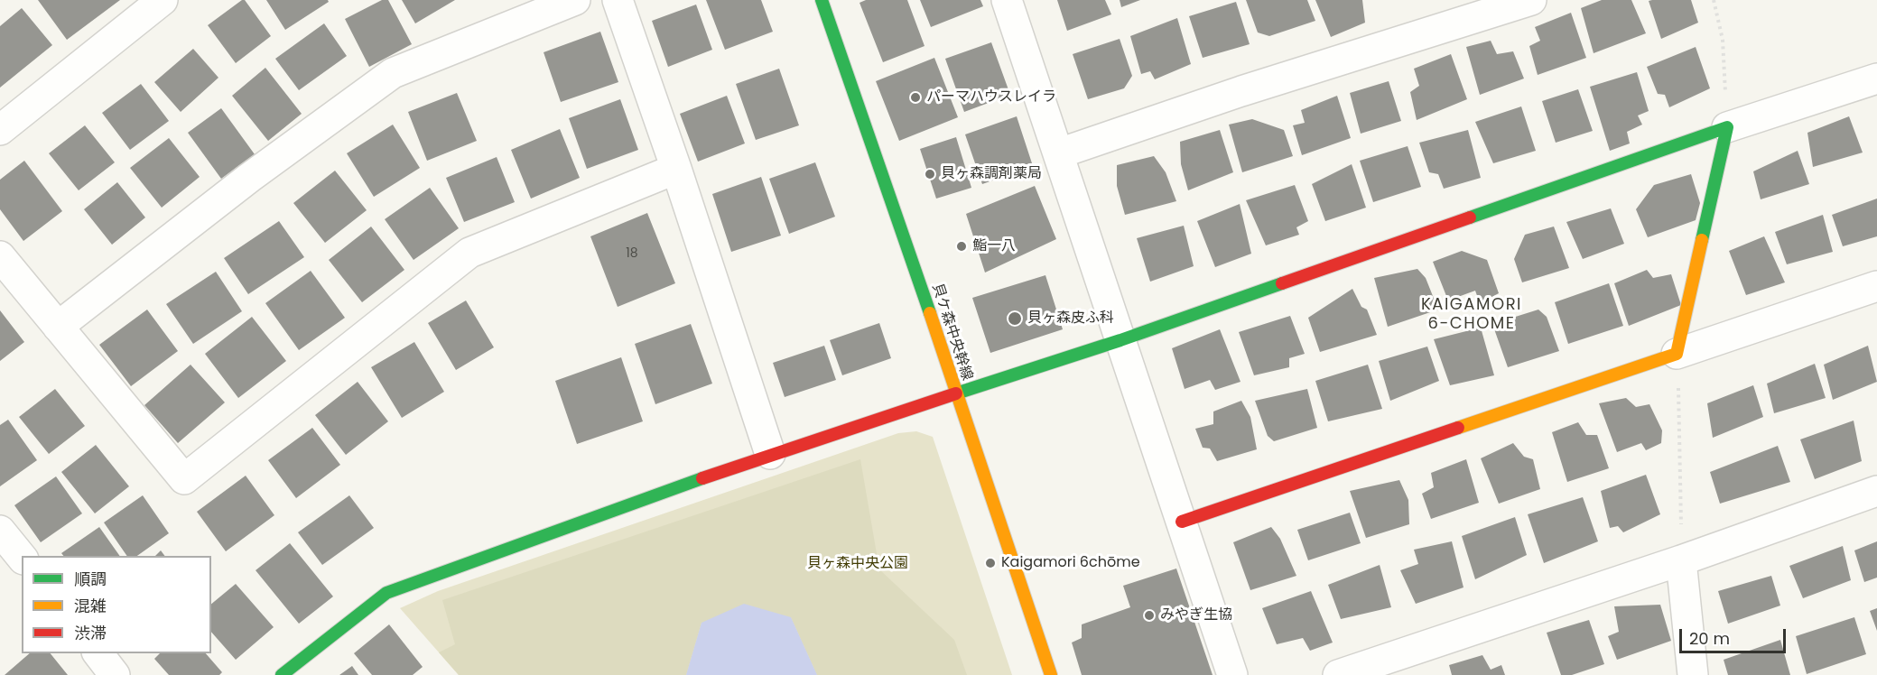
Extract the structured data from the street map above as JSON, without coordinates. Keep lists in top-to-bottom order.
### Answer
{
  "streets": {
    "street": ["貝ケ森中央幹線"]
  },
  "districts": ["KAIGAMORI 6-CHOME"],
  "parks": ["貝ヶ森中央公園"],
  "places": [
    "パーマハウスレイラ",
    "貝ヶ森調剤薬局",
    "鮨一八",
    "貝ヶ森皮ふ科",
    "Kaigamori 6chōme",
    "みやぎ生協"
  ],
  "house_numbers": ["18"],
  "legend": ["順調", "混雑", "渋滞"],
  "scale_bar": "20 m"
}
